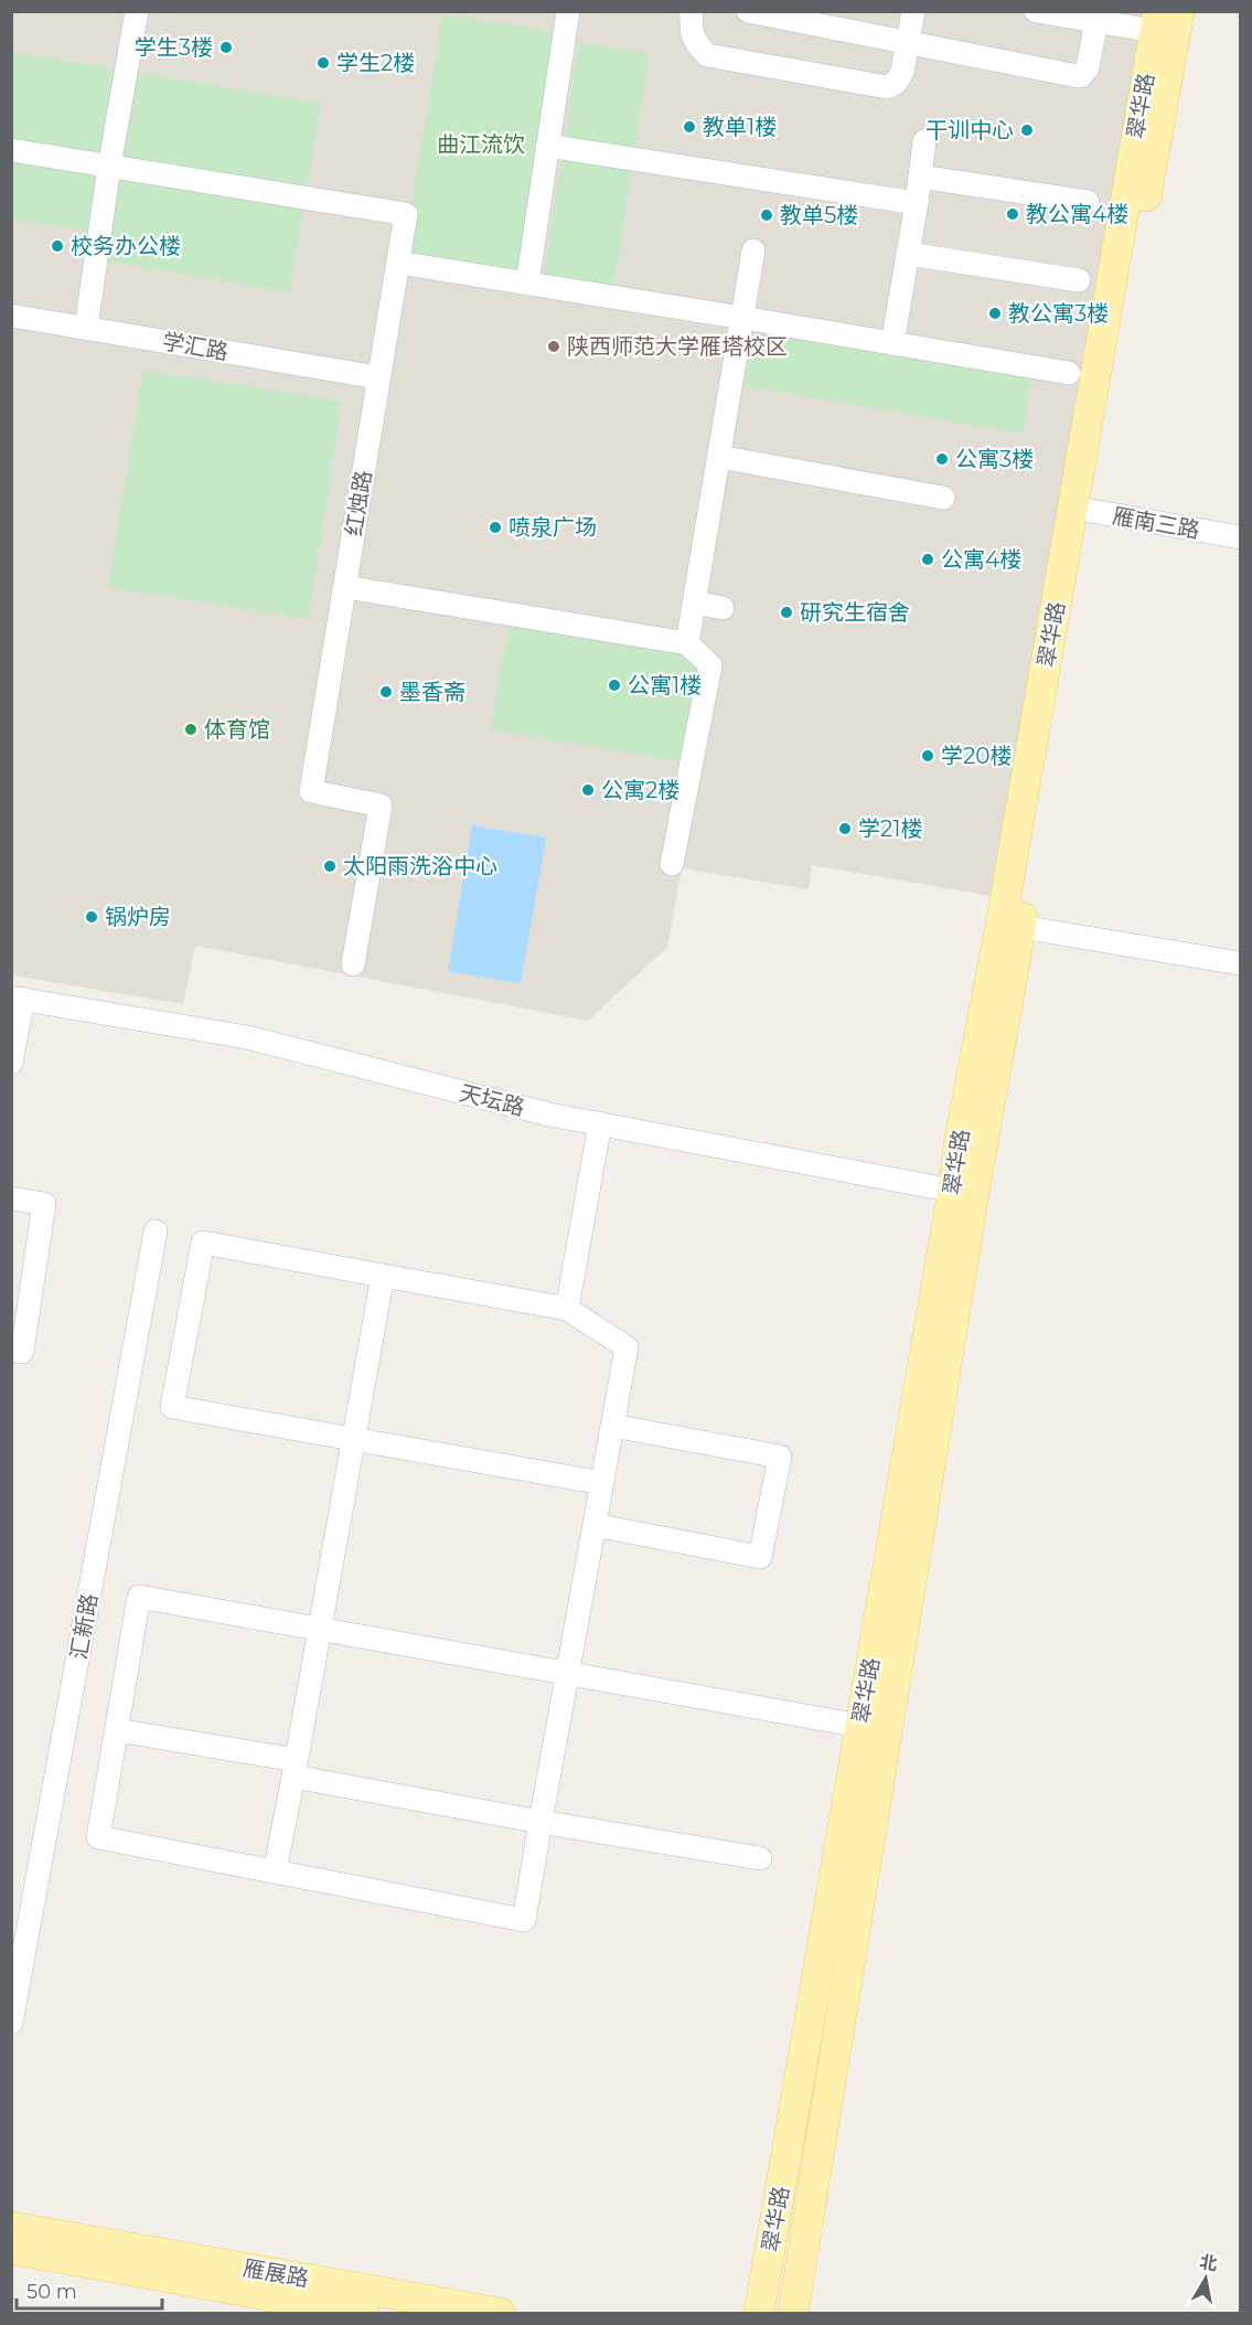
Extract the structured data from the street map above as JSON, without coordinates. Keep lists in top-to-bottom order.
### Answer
{
  "streets": {
    "main road": ["翠华路", "雁展路"],
    "street": [
      "学汇路",
      "红烛路",
      "雁南三路",
      "天坛路",
      "汇新路"
    ]
  },
  "crossings": [
    ["翠华路", "雁南三路"],
    ["翠华路", "天坛路"],
    ["学汇路", "红烛路"]
  ],
  "parks": ["曲江流饮"],
  "places": [
    "学生3楼",
    "学生2楼",
    "教单1楼",
    "干训中心",
    "教公寓4楼",
    "教单5楼",
    "校务办公楼",
    "教公寓3楼",
    "陕西师范大学雁塔校区",
    "公寓3楼",
    "喷泉广场",
    "公寓4楼",
    "研究生宿舍",
    "公寓1楼",
    "墨香斋",
    "体育馆",
    "学20楼",
    "公寓2楼",
    "学21楼",
    "太阳雨洗浴中心",
    "锅炉房"
  ],
  "scale_bar": "50 m",
  "north": "top"
}
